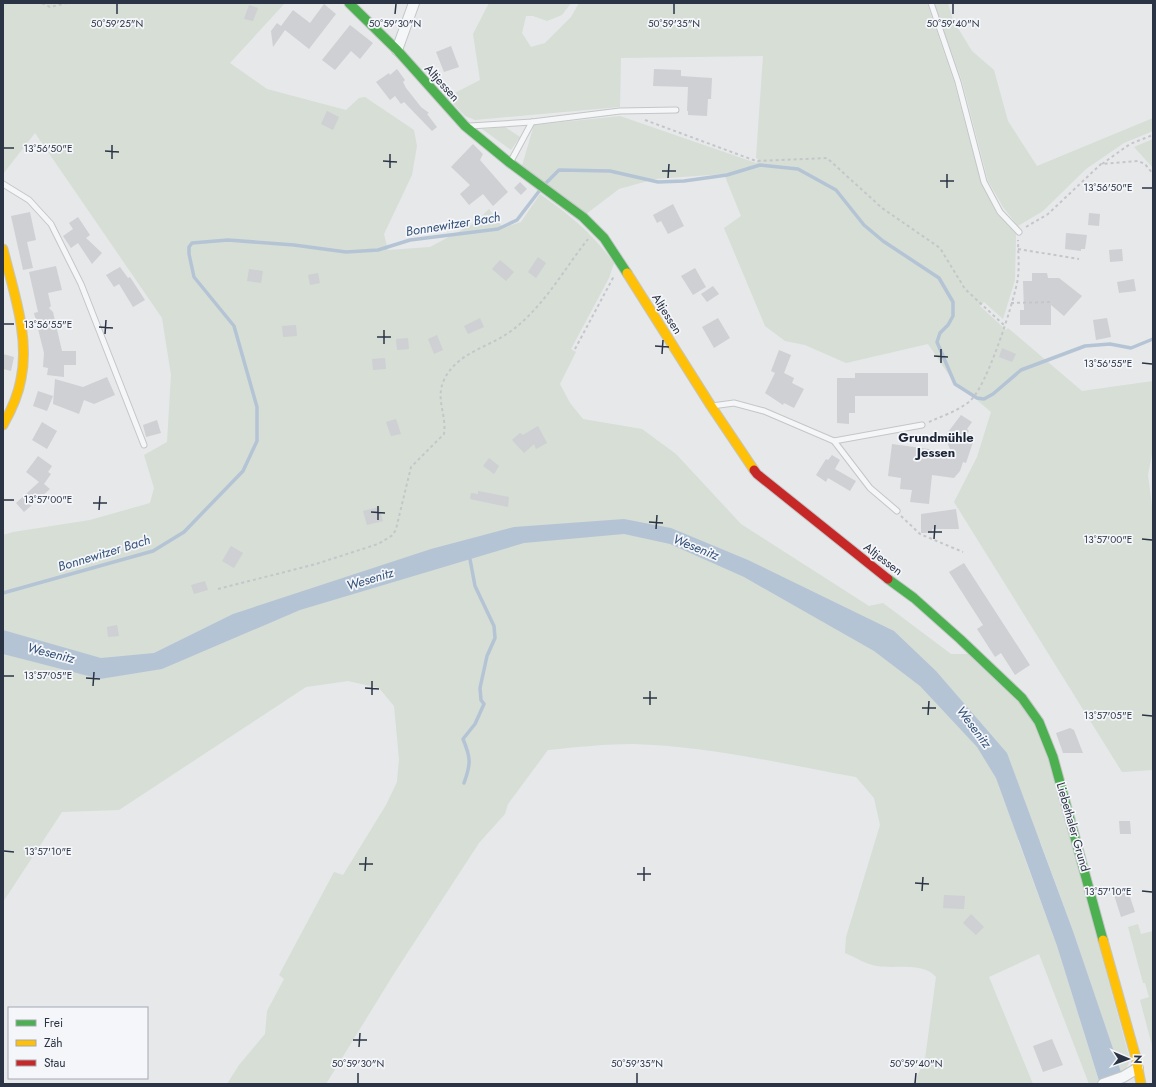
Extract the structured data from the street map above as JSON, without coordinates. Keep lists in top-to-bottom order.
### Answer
{
  "streets": {
    "street": ["Altjessen", "Liebethaler Grund"]
  },
  "crossings": [
    ["Altjessen", "Liebethaler Grund"]
  ],
  "districts": ["Grundmühle Jessen"],
  "water": ["Bonnewitzer Bach", "Wesenitz"],
  "legend": ["Frei", "Zäh", "Stau"],
  "north": "right",
  "coordinates": [
    "50°59'25\"N",
    "50°59'30\"N",
    "50°59'35\"N",
    "50°59'40\"N",
    "13°56'50\"E",
    "13°56'55\"E",
    "13°57'00\"E",
    "13°57'05\"E",
    "13°57'10\"E"
  ]
}
